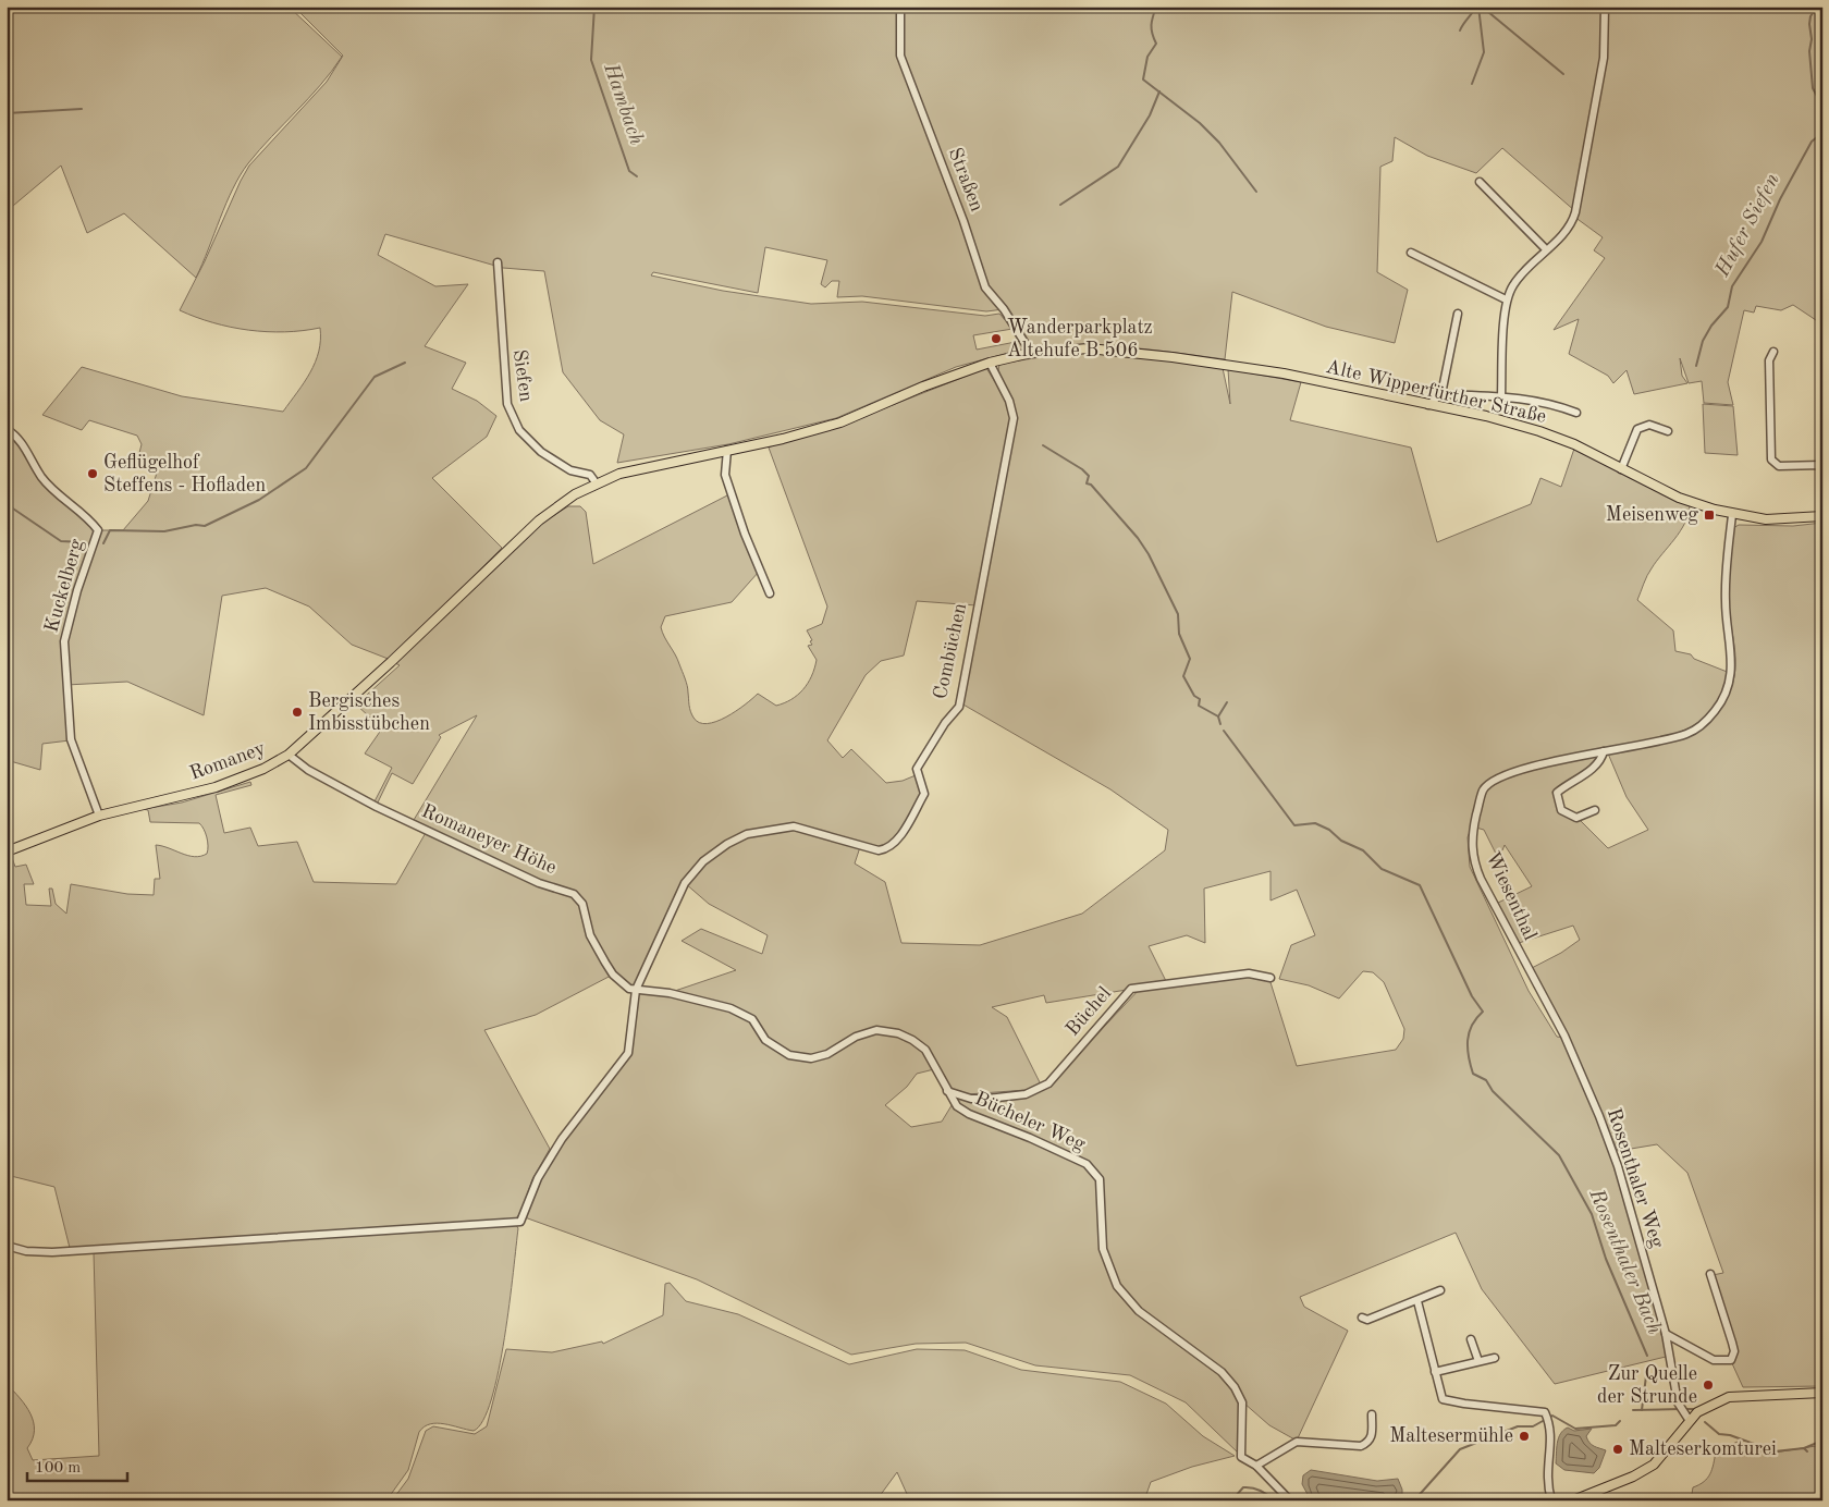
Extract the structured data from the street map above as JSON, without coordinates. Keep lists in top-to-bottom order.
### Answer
{
  "streets": {
    "main road": ["Alte Wipperfürther Straße", "Romaney"],
    "street": [
      "Straßen",
      "Siefen",
      "Kuckelberg",
      "Combüchen",
      "Romaneyer Höhe",
      "Wiesenthal",
      "Büchel",
      "Bücheler Weg",
      "Rosenthaler Weg"
    ]
  },
  "crossings": [
    ["Straßen", "Alte Wipperfürther Straße"],
    ["Siefen", "Romaney"],
    ["Alte Wipperfürther Straße", "Combüchen"],
    ["Alte Wipperfürther Straße", "Romaney"],
    ["Alte Wipperfürther Straße", "Wiesenthal"],
    ["Kuckelberg", "Romaney"],
    ["Combüchen", "Romaneyer Höhe"],
    ["Combüchen", "Bücheler Weg"],
    ["Romaney", "Romaneyer Höhe"],
    ["Romaneyer Höhe", "Bücheler Weg"],
    ["Wiesenthal", "Rosenthaler Weg"],
    ["Büchel", "Bücheler Weg"]
  ],
  "water": ["Hambach", "Hufer Siefen", "Rosenthaler Bach"],
  "places": {
    "other": [
      "Wanderparkplatz Altehufe B 506",
      "Geflügelhof Steffens - Hofladen",
      "Bergisches Imbisstübchen",
      "Zur Quelle der Strunde",
      "Maltesermühle",
      "Malteserkomturei"
    ],
    "transit": ["Meisenweg"]
  },
  "scale_bar": "100 m"
}
